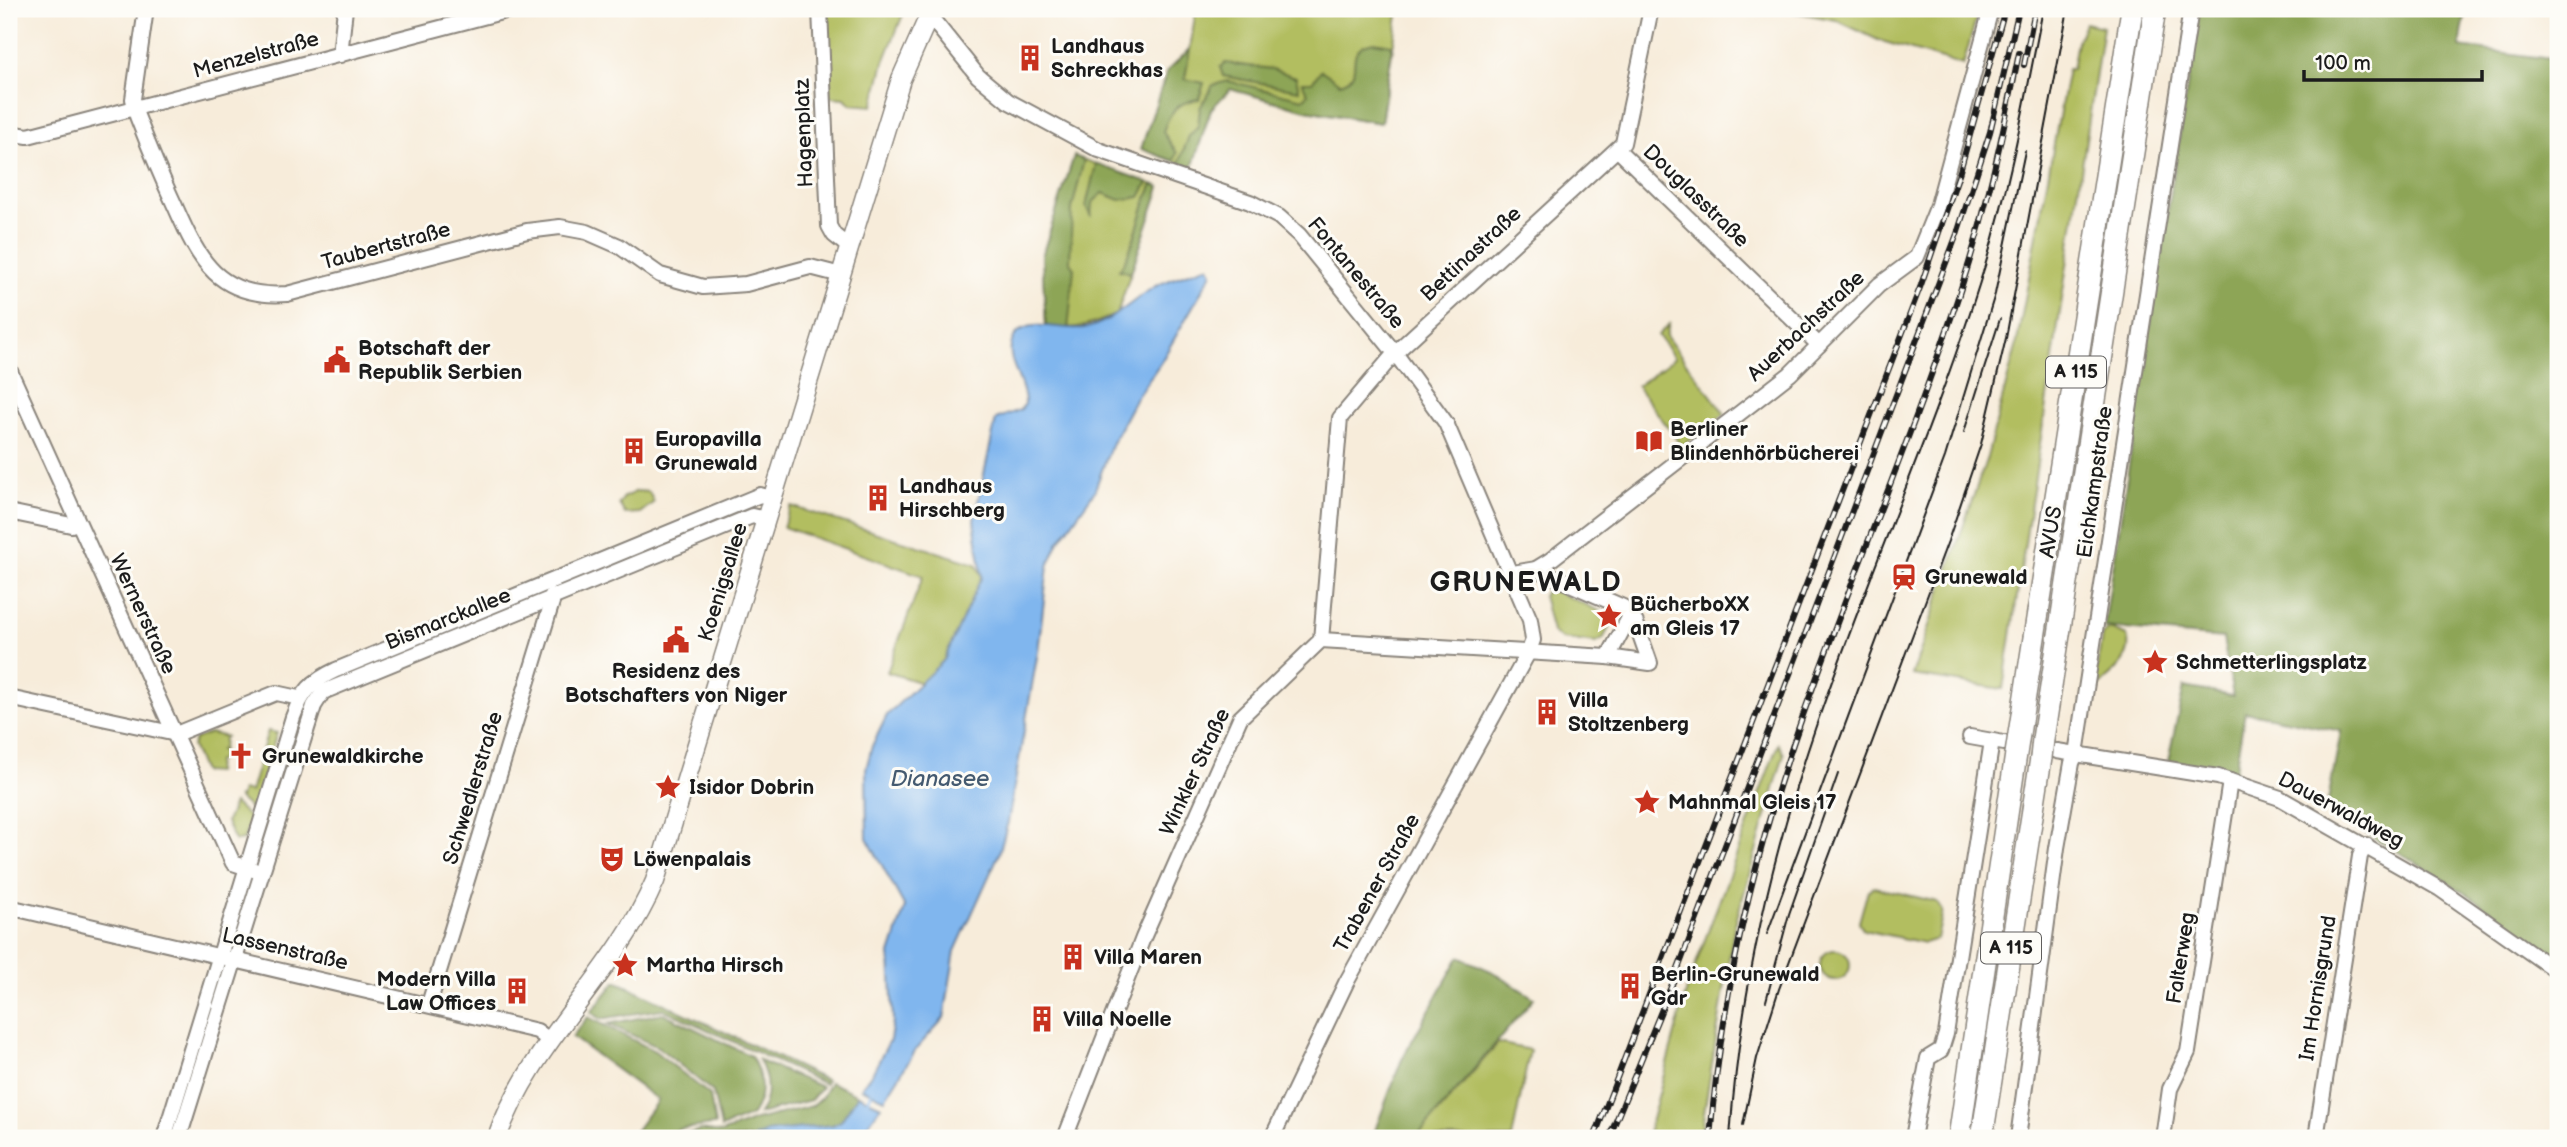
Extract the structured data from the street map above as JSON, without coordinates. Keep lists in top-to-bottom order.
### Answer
{
  "streets": {
    "highway": ["A 115", "AVUS"],
    "main road": ["Koenigsallee"],
    "street": [
      "Menzelstraße",
      "Hagenplatz",
      "Douglasstraße",
      "Taubertstraße",
      "Bettinastraße",
      "Fontanestraße",
      "Auerbachstraße",
      "Eichkampstraße",
      "Wernerstraße",
      "Bismarckallee",
      "Winkler Straße",
      "Schwedlerstraße",
      "Dauerwaldweg",
      "Trabener Straße",
      "Lassenstraße",
      "Falterweg",
      "Im Hornisgrund"
    ]
  },
  "crossings": [
    ["Menzelstraße", "Taubertstraße"],
    ["Hagenplatz", "Koenigsallee"],
    ["Douglasstraße", "Bettinastraße"],
    ["Douglasstraße", "Auerbachstraße"],
    ["Taubertstraße", "Koenigsallee"],
    ["Bettinastraße", "Fontanestraße"],
    ["Bettinastraße", "Winkler Straße"],
    ["Fontanestraße", "Auerbachstraße"],
    ["Fontanestraße", "Koenigsallee"],
    ["Fontanestraße", "Trabener Straße"],
    ["Eichkampstraße", "Dauerwaldweg"],
    ["Koenigsallee", "Bismarckallee"],
    ["Koenigsallee", "Lassenstraße"],
    ["Wernerstraße", "Bismarckallee"],
    ["Bismarckallee", "Schwedlerstraße"],
    ["Bismarckallee", "Lassenstraße"],
    ["Schwedlerstraße", "Lassenstraße"],
    ["Dauerwaldweg", "Falterweg"],
    ["Dauerwaldweg", "Im Hornisgrund"]
  ],
  "districts": ["GRUNEWALD"],
  "water": ["Dianasee"],
  "places": {
    "building": [
      "Landhaus Schreckhas",
      "Europavilla Grunewald",
      "Landhaus Hirschberg",
      "Villa Stoltzenberg",
      "Villa Maren",
      "Berlin-Grunewald Gdr",
      "Modern Villa Law Offices",
      "Villa Noelle"
    ],
    "public building": ["Botschaft der Republik Serbien", "Residenz des Botschafters von Niger"],
    "library": ["Berliner Blindenhörbücherei"],
    "station": ["Grunewald"],
    "place": [
      "BücherboXX am Gleis 17",
      "Schmetterlingsplatz",
      "Isidor Dobrin",
      "Mahnmal Gleis 17",
      "Martha Hirsch"
    ],
    "church": ["Grunewaldkirche"],
    "theatre": ["Löwenpalais"]
  },
  "scale_bar": "100 m"
}
